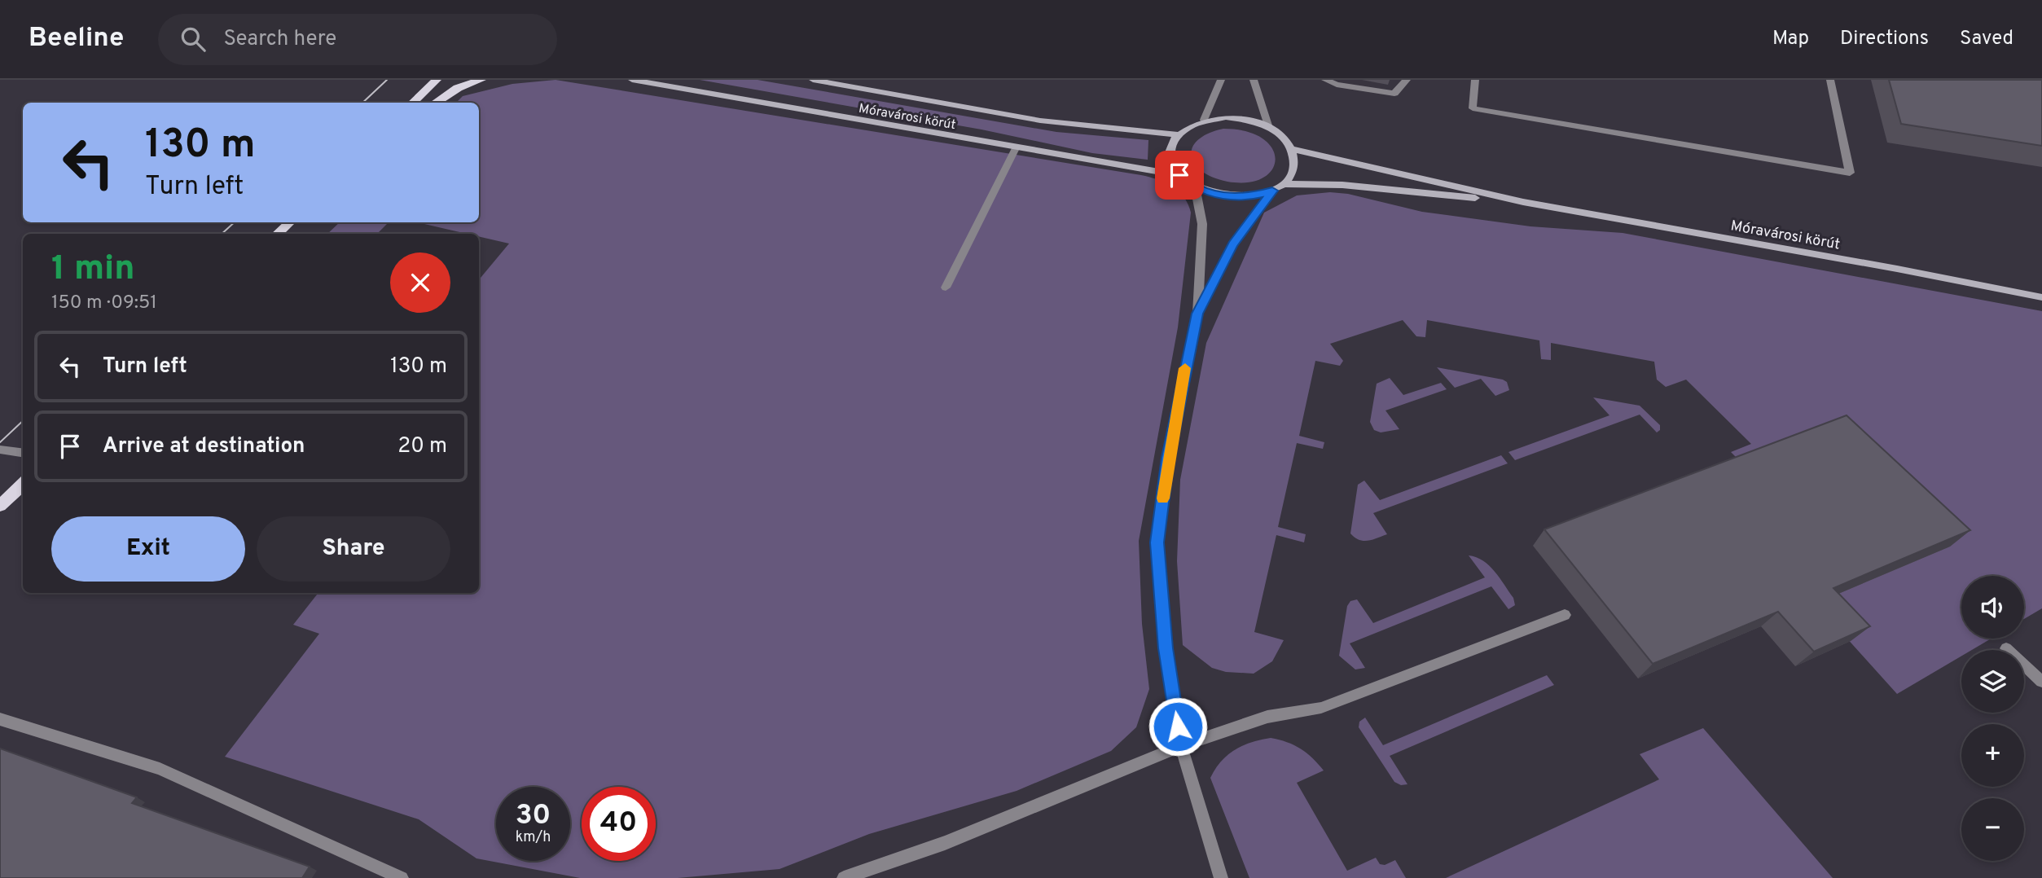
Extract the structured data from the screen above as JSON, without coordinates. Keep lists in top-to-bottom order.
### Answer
{
  "streets": {
    "main road": ["Móravárosi körút"]
  },
  "page": {
    "header": "Beeline",
    "search": "Search here",
    "nav": ["Map", "Directions", "Saved"],
    "turn": ["130 m", "Turn left"],
    "heading": ["1 min", "150 m · 09:51"],
    "list": [
      {
        "name": "Turn left",
        "value": "130 m"
      },
      {
        "name": "Arrive at destination",
        "value": "20 m"
      }
    ],
    "buttons": ["Exit", "Share"],
    "map_buttons": ["+", "−"],
    "speed": "30 km/h",
    "limit": "40"
  }
}
